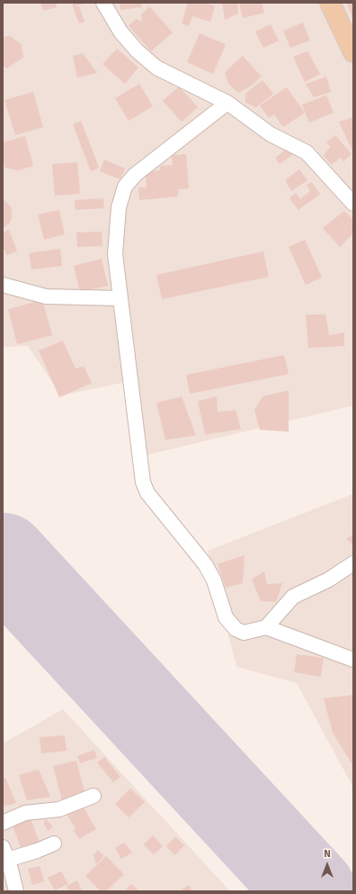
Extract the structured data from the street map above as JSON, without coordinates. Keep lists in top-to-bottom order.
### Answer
{
  "north": "top"
}
